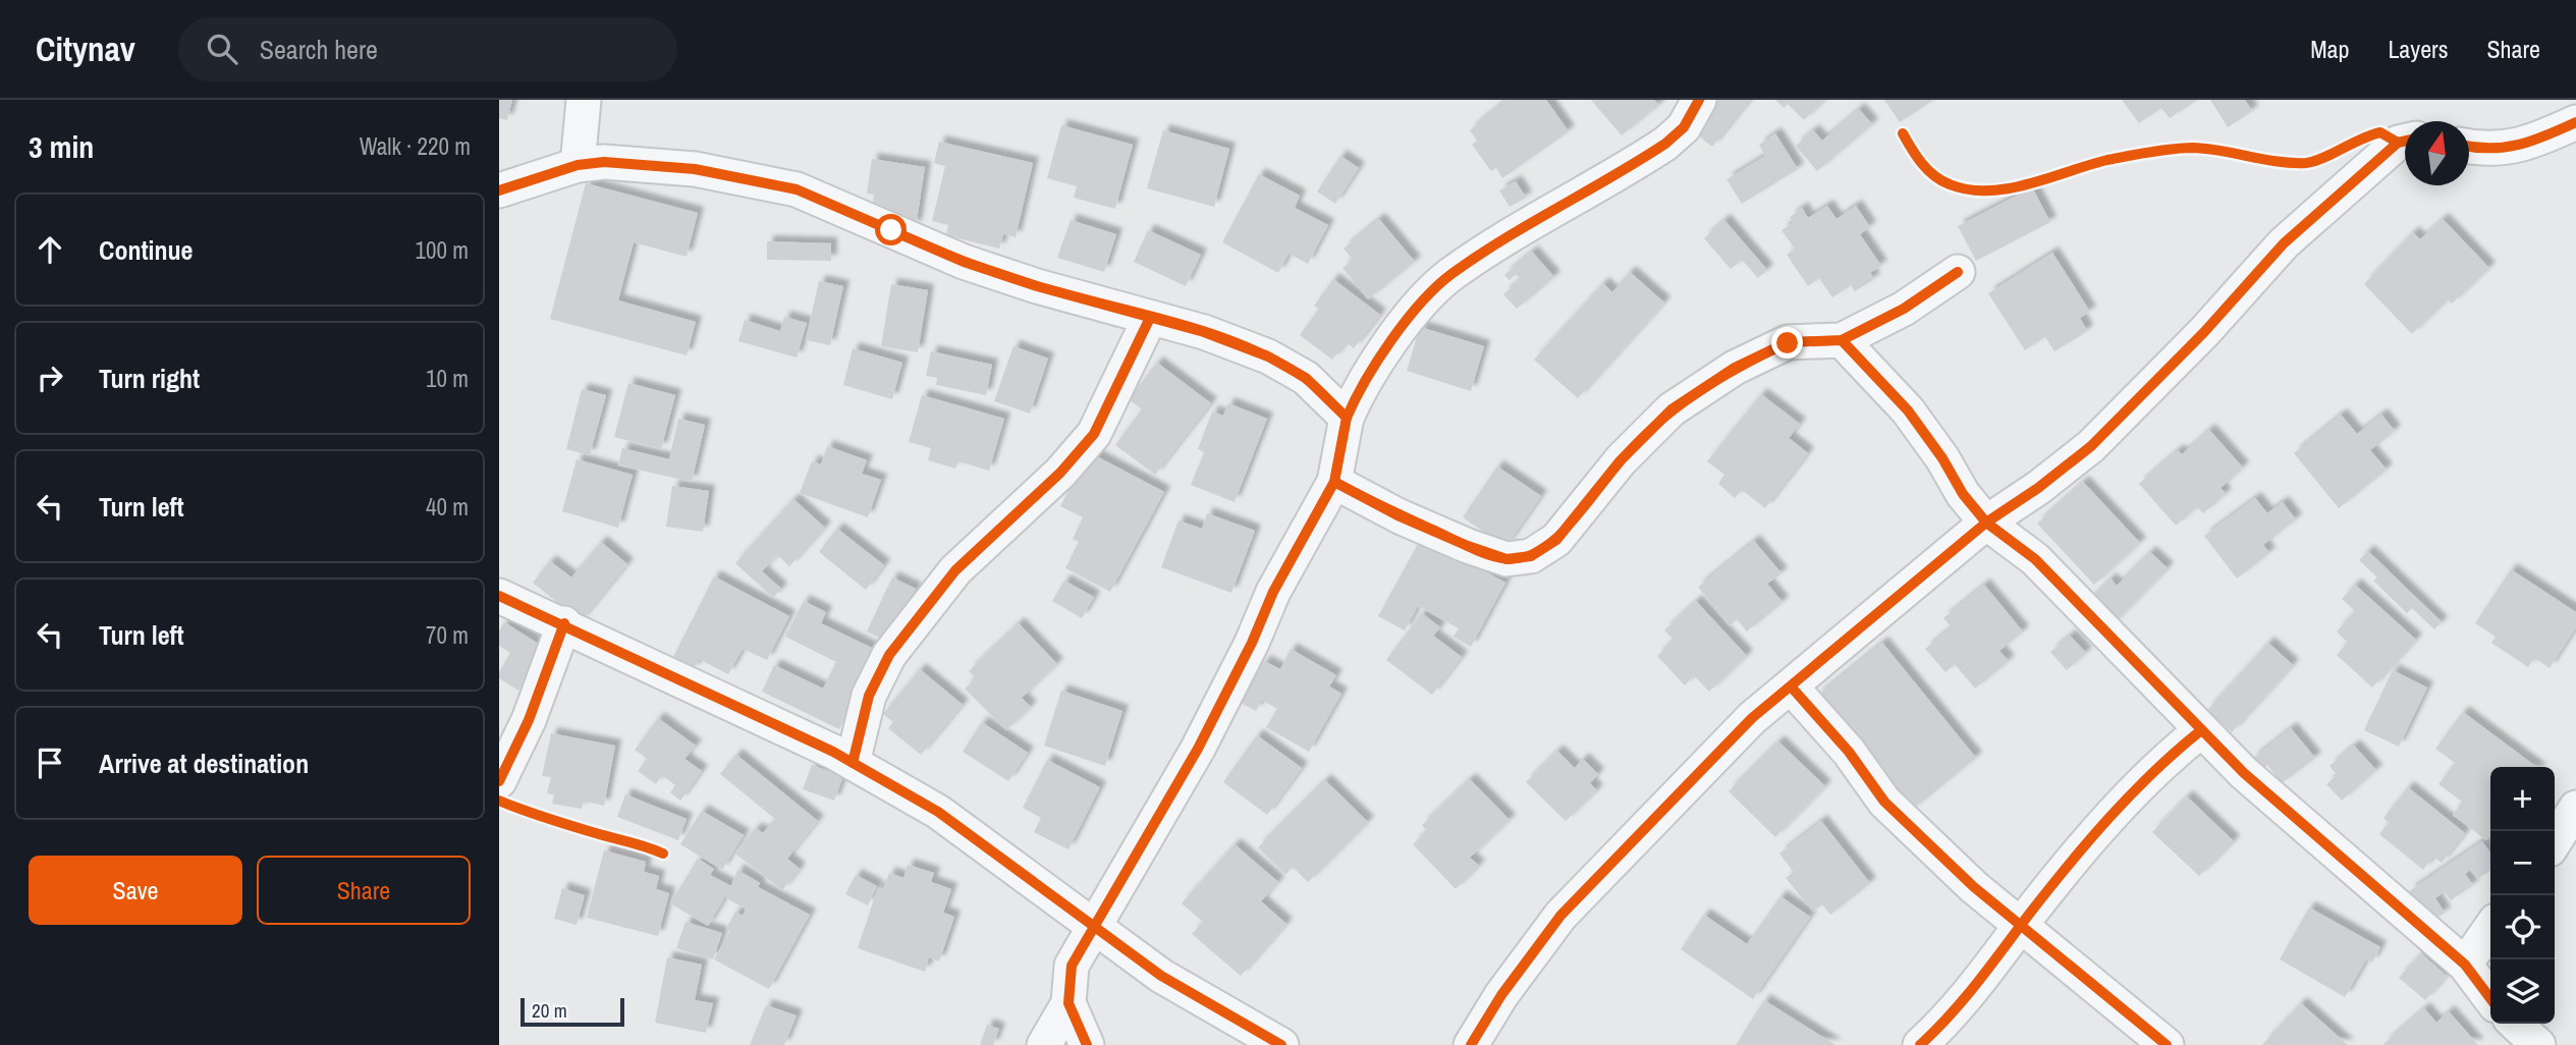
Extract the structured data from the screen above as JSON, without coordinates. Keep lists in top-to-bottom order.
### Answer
{
  "scale_bar": "20 m",
  "north": "top",
  "page": {
    "header": "Citynav",
    "search": "Search here",
    "nav": ["Map", "Layers", "Share"],
    "heading": ["3 min", "Walk · 220 m"],
    "list": [
      ["Continue", "100 m"],
      ["Turn right", "10 m"],
      ["Turn left", "40 m"],
      ["Turn left", "70 m"],
      "Arrive at destination"
    ],
    "map_buttons": ["+", "−"],
    "buttons": ["Save", "Share"],
    "scale": "20 m"
  }
}
